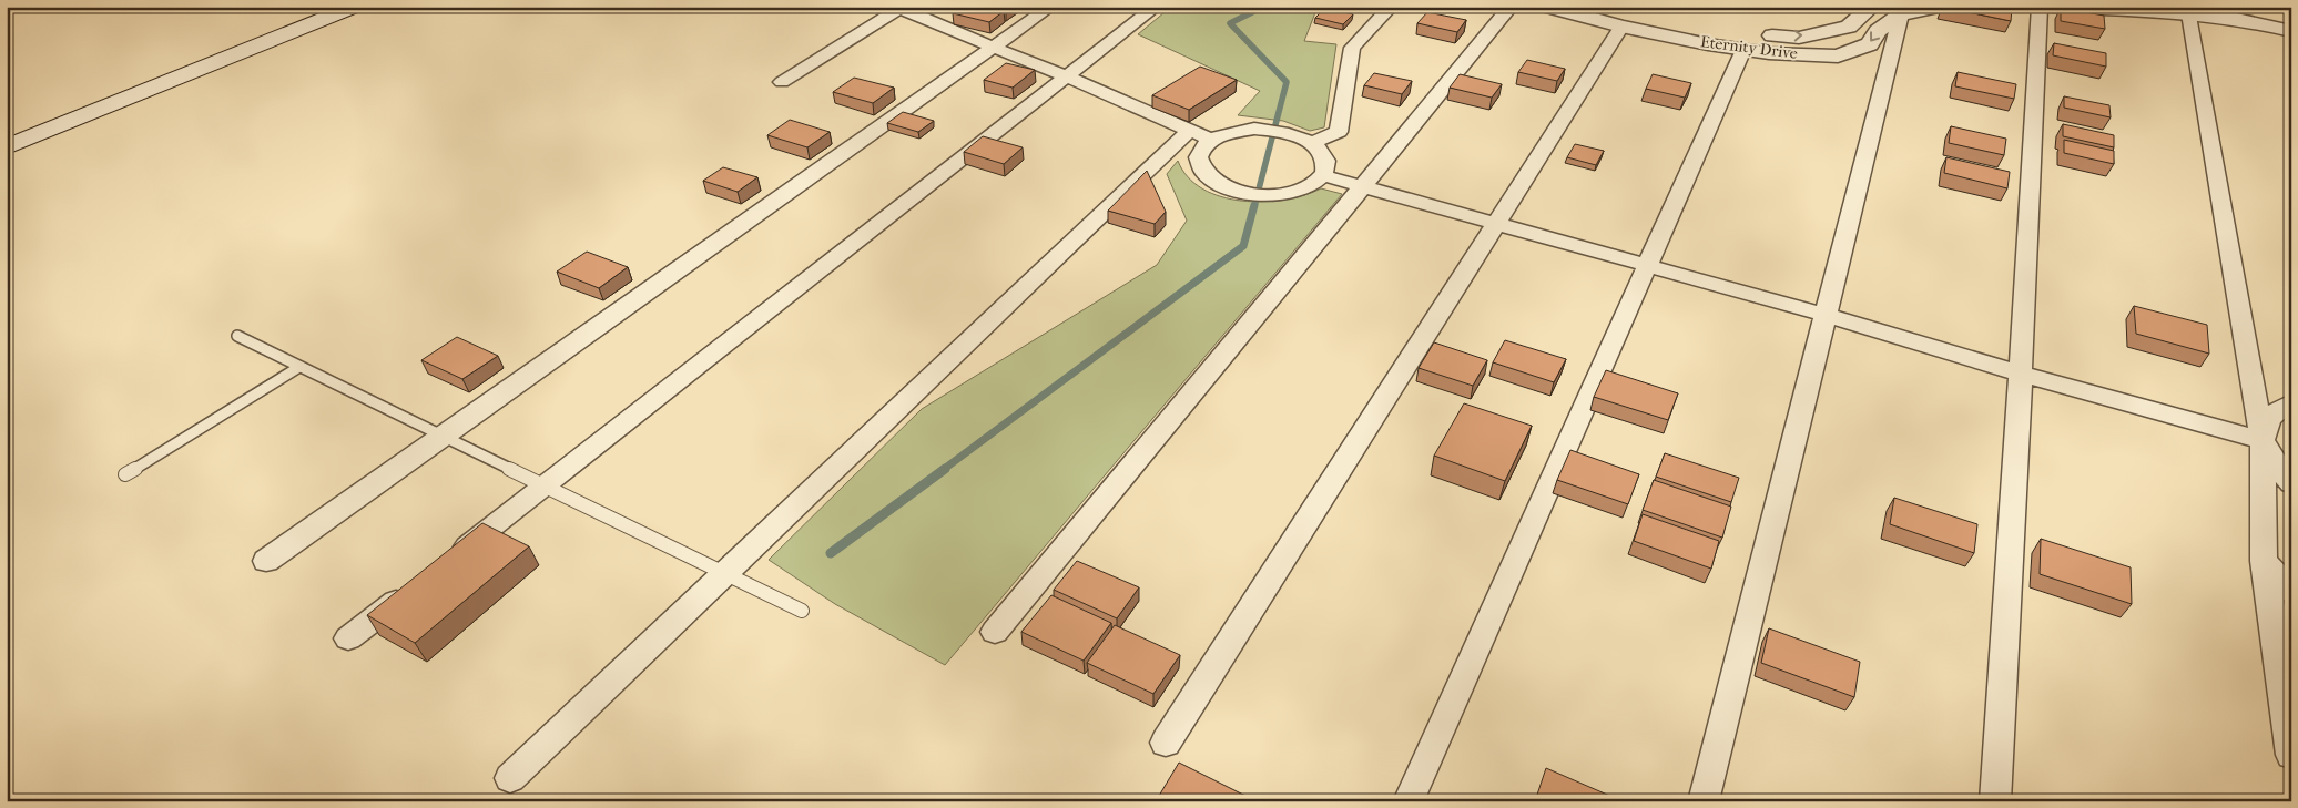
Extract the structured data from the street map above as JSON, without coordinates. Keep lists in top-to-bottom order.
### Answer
{
  "streets": {
    "street": ["Eternity Drive"]
  }
}
